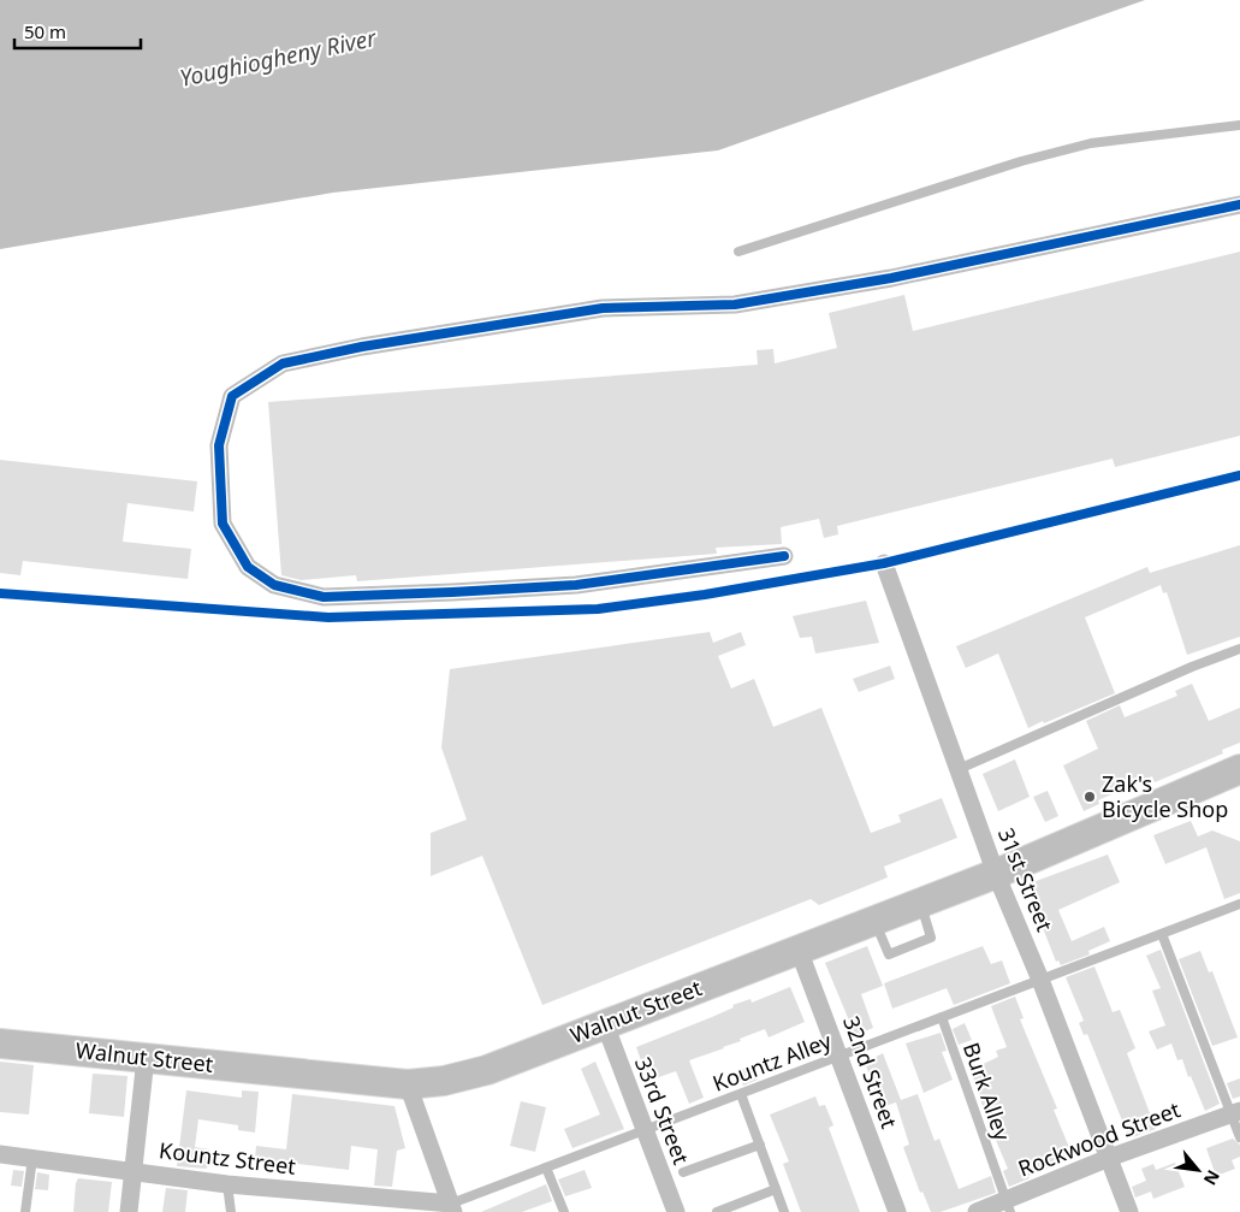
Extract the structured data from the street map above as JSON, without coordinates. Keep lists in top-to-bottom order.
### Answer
{
  "streets": {
    "main road": ["Walnut Street"],
    "street": [
      "31st Street",
      "32nd Street",
      "33rd Street",
      "Rockwood Street",
      "Kountz Street"
    ],
    "lane": ["Kountz Alley", "Burk Alley"]
  },
  "crossings": [
    ["31st Street", "Walnut Street"],
    ["31st Street", "Kountz Alley"],
    ["31st Street", "Rockwood Street"],
    ["Walnut Street", "32nd Street"],
    ["Walnut Street", "33rd Street"],
    ["Kountz Alley", "32nd Street"],
    ["Kountz Alley", "Burk Alley"],
    ["Kountz Alley", "33rd Street"],
    ["Kountz Alley", "Kountz Street"],
    ["Burk Alley", "Rockwood Street"]
  ],
  "water": ["Youghiogheny River"],
  "places": ["Zak's Bicycle Shop"],
  "scale_bar": "50 m",
  "north": "bottom right"
}
